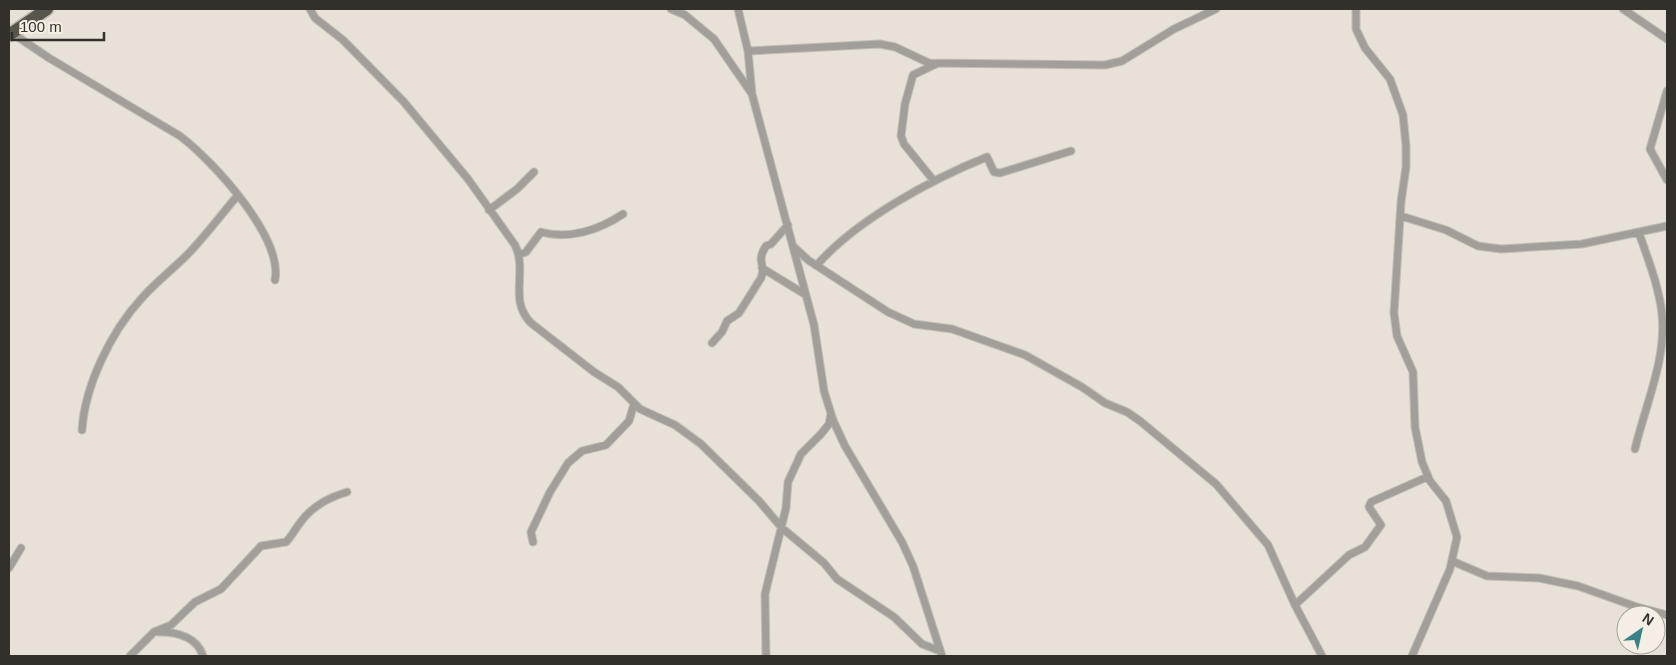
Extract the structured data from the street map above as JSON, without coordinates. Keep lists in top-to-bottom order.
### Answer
{
  "scale_bar": "100 m",
  "north": "top right"
}
